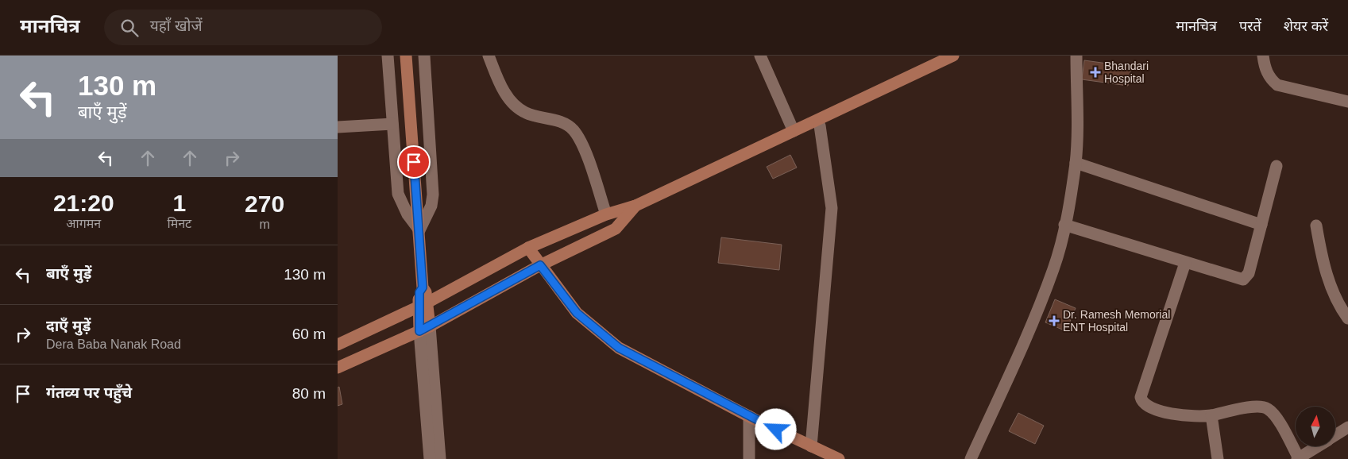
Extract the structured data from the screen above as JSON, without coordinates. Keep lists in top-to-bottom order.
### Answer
{
  "places": {
    "health": ["Bhandari Hospital", "Dr. Ramesh Memorial ENT Hospital"]
  },
  "north": "top",
  "page": {
    "header": "मानचित्र",
    "search": "यहाँ खोजें",
    "nav": ["मानचित्र", "परतें", "शेयर करें"],
    "turn": ["130 m", "बाएँ मुड़ें"],
    "eta": [
      "21:20",
      "आगमन",
      "1",
      "मिनट",
      "270",
      "m"
    ],
    "list": [
      {
        "name": "बाएँ मुड़ें",
        "value": "130 m"
      },
      {
        "name": "दाएँ मुड़ें",
        "note": "Dera Baba Nanak Road",
        "value": "60 m"
      },
      {
        "name": "गंतव्य पर पहुँचे",
        "value": "80 m"
      }
    ]
  }
}
